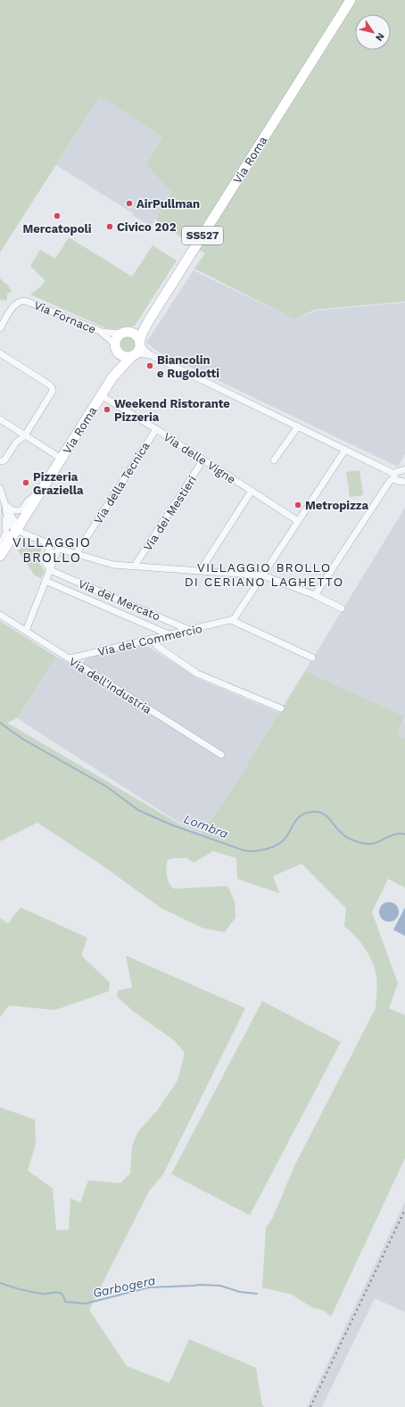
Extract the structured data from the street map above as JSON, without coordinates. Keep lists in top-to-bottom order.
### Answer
{
  "streets": {
    "main road": ["Via Roma", "SS527"],
    "street": [
      "Via Fornace",
      "Via delle Vigne",
      "Via della Tecnica",
      "Via dei Mestieri",
      "Via del Mercato",
      "Via del Commercio",
      "Via dell'Industria"
    ]
  },
  "crossings": [
    ["Via Roma", "SS527"],
    ["Via Roma", "Via Fornace"],
    ["Via Roma", "Via delle Vigne"],
    ["SS527", "Via Fornace"],
    ["Via delle Vigne", "Via della Tecnica"],
    ["Via delle Vigne", "Via dei Mestieri"],
    ["Via del Mercato", "Via del Commercio"],
    ["Via del Commercio", "Via dell'Industria"]
  ],
  "districts": ["VILLAGGIO BROLLO", "VILLAGGIO BROLLO DI CERIANO LAGHETTO"],
  "water": ["Lombra", "Garbogera"],
  "places": [
    "AirPullman",
    "Mercatopoli",
    "Civico 202",
    "Biancolin e Rugolotti",
    "Weekend Ristorante Pizzeria",
    "Pizzeria Graziella",
    "Metropizza"
  ],
  "north": "bottom right"
}
